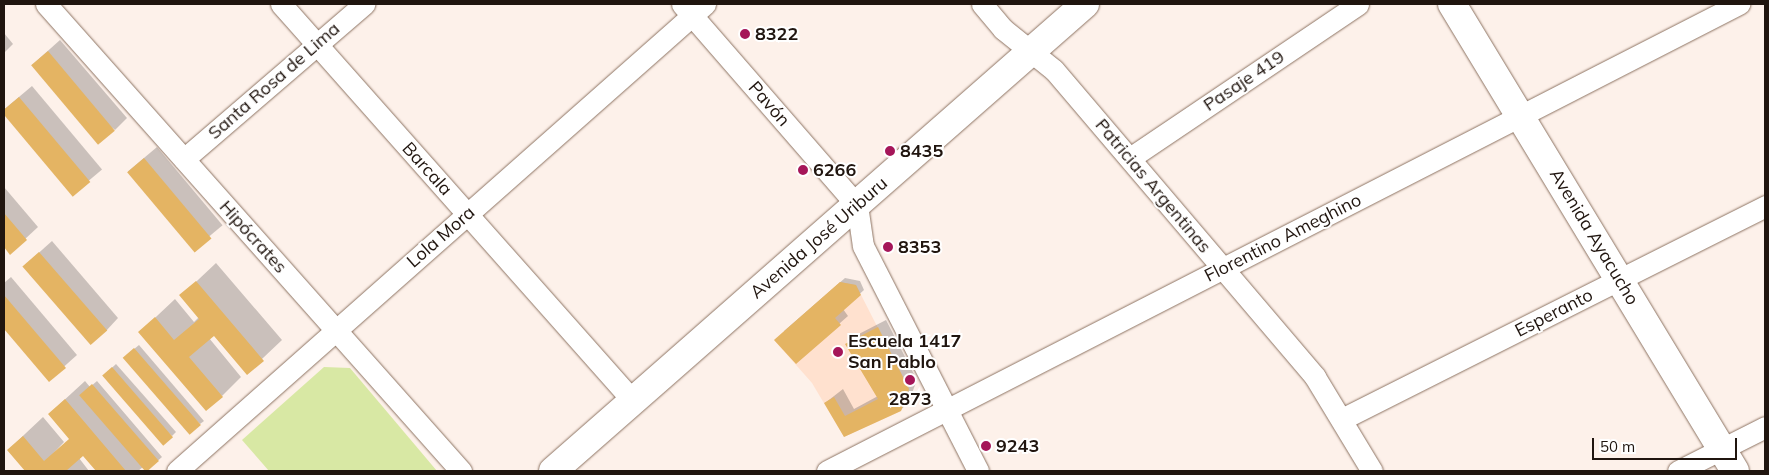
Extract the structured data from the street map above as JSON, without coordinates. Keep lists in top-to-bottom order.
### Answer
{
  "streets": {
    "main road": ["Avenida Ayacucho", "Avenida José Uriburu"],
    "street": [
      "Santa Rosa de Lima",
      "Pasaje 419",
      "Pavón",
      "Barcala",
      "Patricias Argentinas",
      "Hipócrates",
      "Lola Mora",
      "Florentino Ameghino",
      "Esperanto"
    ]
  },
  "crossings": [
    ["Santa Rosa de Lima", "Barcala"],
    ["Santa Rosa de Lima", "Hipócrates"],
    ["Pasaje 419", "Patricias Argentinas"],
    ["Pavón", "Lola Mora"],
    ["Pavón", "Avenida José Uriburu"],
    ["Barcala", "Lola Mora"],
    ["Barcala", "Avenida José Uriburu"],
    ["Patricias Argentinas", "Avenida José Uriburu"],
    ["Patricias Argentinas", "Florentino Ameghino"],
    ["Patricias Argentinas", "Esperanto"],
    ["Hipócrates", "Lola Mora"],
    ["Avenida Ayacucho", "Florentino Ameghino"],
    ["Avenida Ayacucho", "Esperanto"]
  ],
  "places": [
    "8322",
    "8435",
    "6266",
    "8353",
    "Escuela 1417 San Pablo",
    "2873",
    "9243"
  ],
  "scale_bar": "50 m"
}
